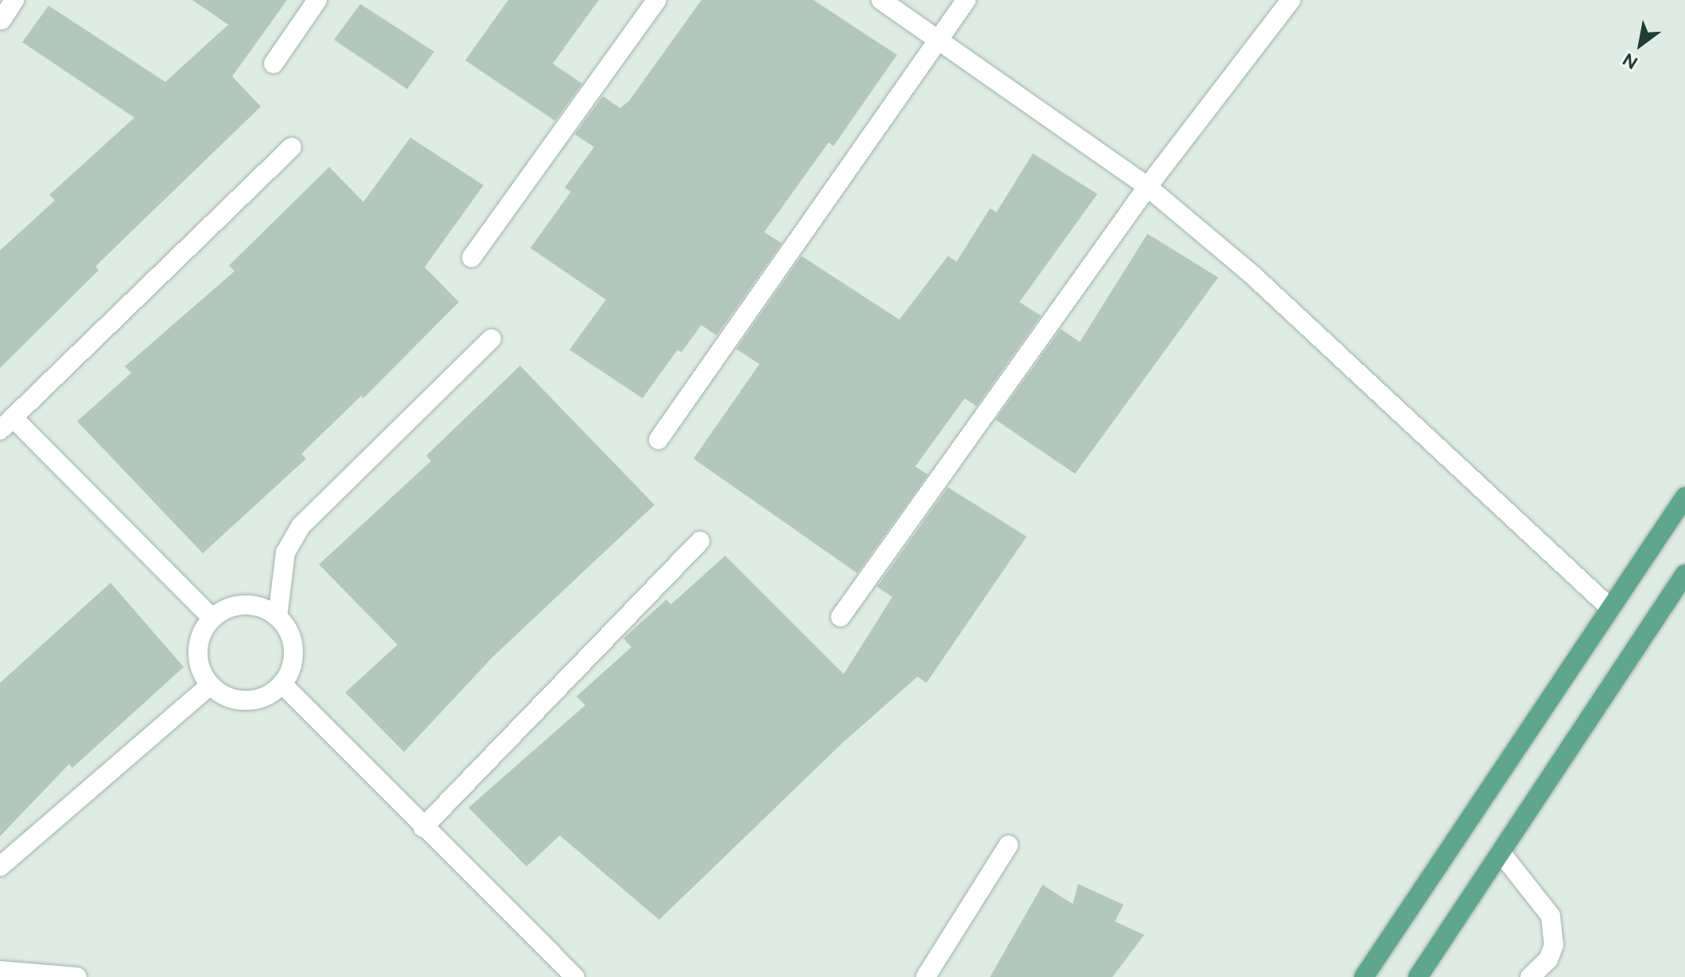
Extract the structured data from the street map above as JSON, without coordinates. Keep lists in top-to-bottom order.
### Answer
{
  "north": "bottom left"
}
